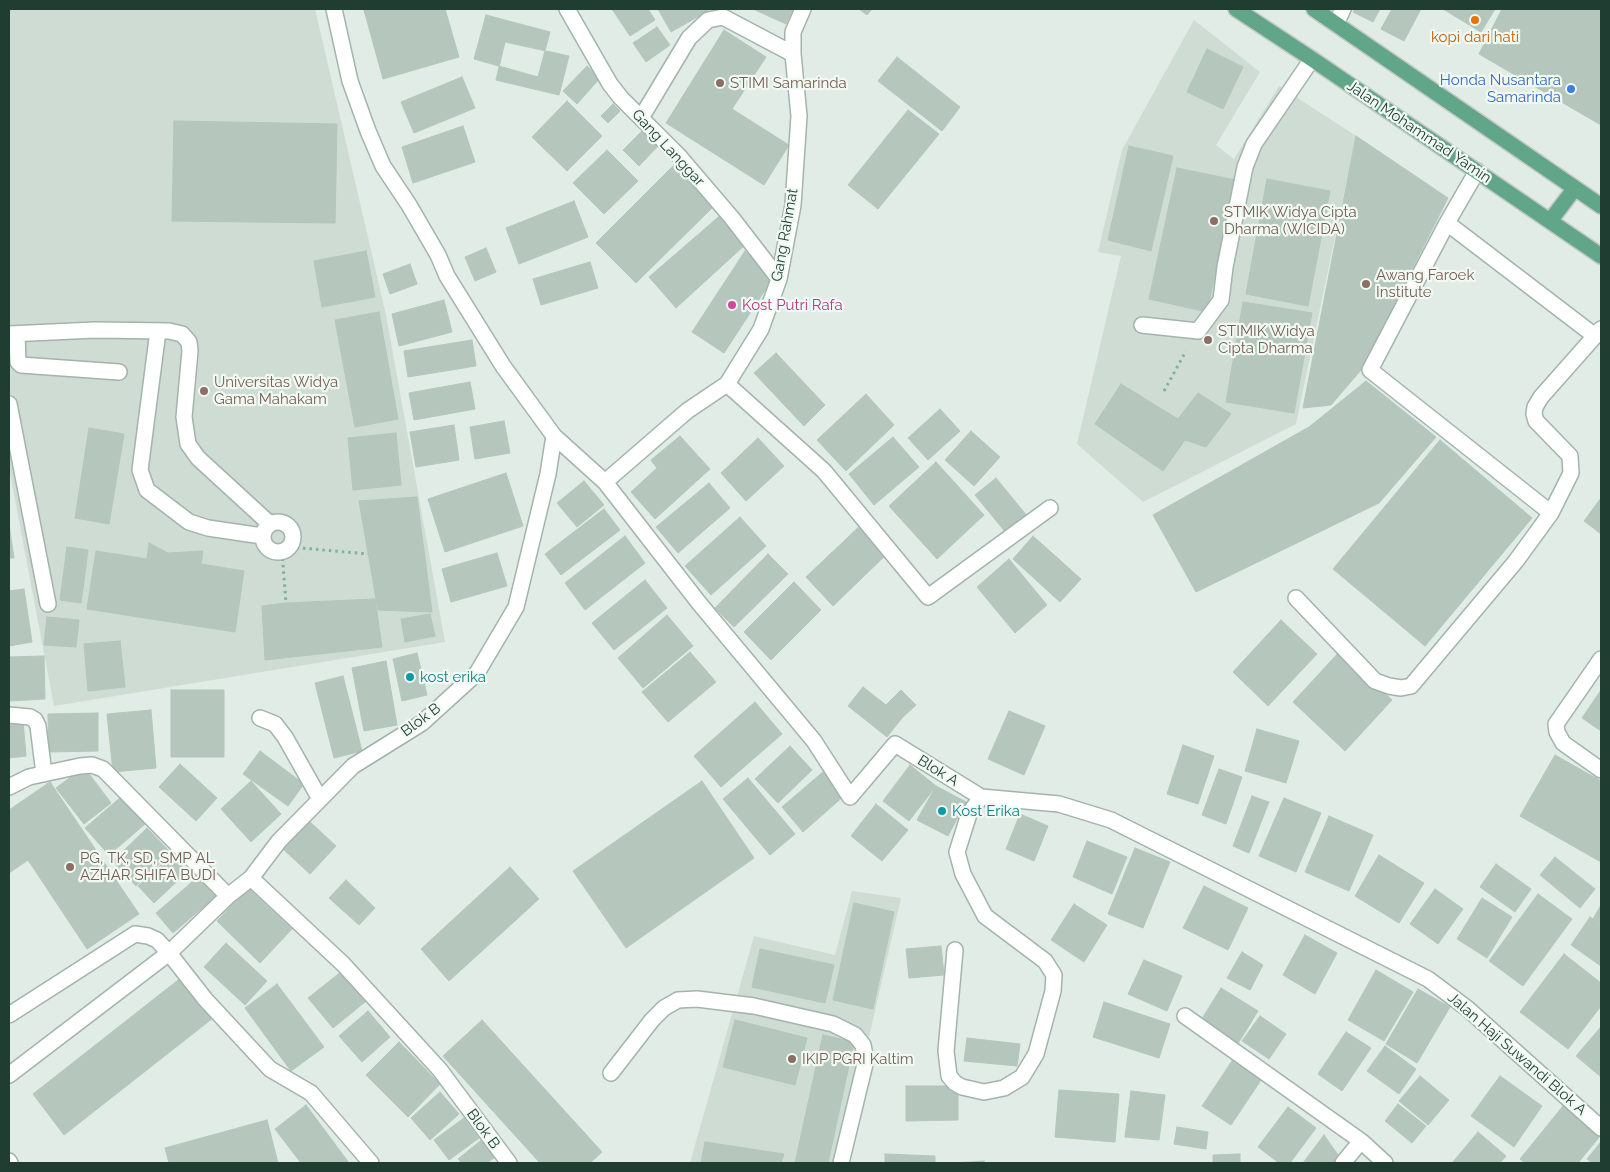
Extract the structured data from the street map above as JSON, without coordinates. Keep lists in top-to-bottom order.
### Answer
{
  "streets": {
    "main road": ["Jalan Mohammad Yamin"],
    "street": [
      "Gang Langgar",
      "Gang Rahmat",
      "Blok B",
      "Blok A",
      "Jalan Haji Suwandi Blok A"
    ]
  },
  "crossings": [
    ["Gang Langgar", "Gang Rahmat"],
    ["Gang Rahmat", "Blok A"],
    ["Blok A", "Jalan Haji Suwandi Blok A"]
  ],
  "places": [
    "kopi dari hati",
    "STIMI Samarinda",
    "Honda Nusantara Samarinda",
    "STMIK Widya Cipta Dharma (WICIDA)",
    "Awang Faroek Institute",
    "Kost Putri Rafa",
    "STIMIK Widya Cipta Dharma",
    "Universitas Widya Gama Mahakam",
    "kost erika",
    "Kost Erika",
    "PG, TK, SD, SMP AL AZHAR SHIFA BUDI",
    "IKIP PGRI Kaltim"
  ]
}
